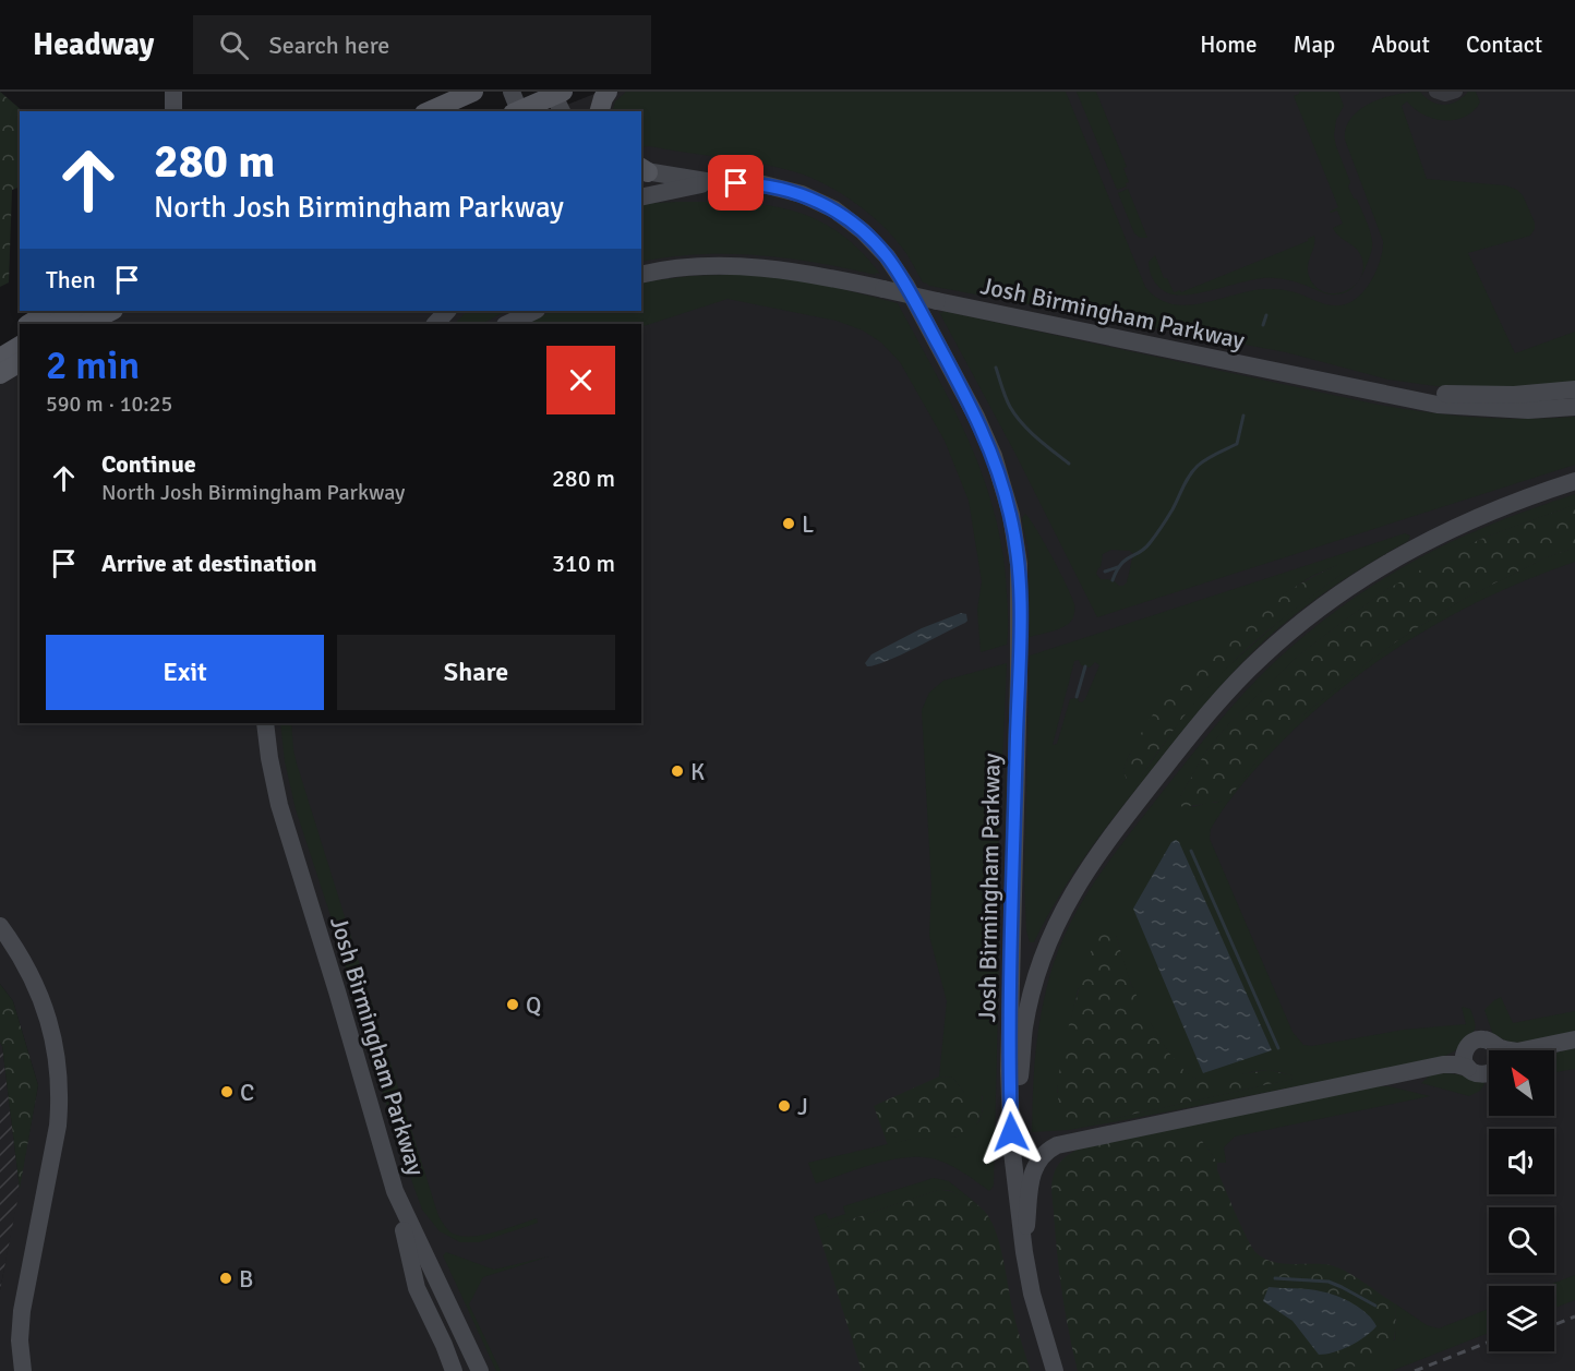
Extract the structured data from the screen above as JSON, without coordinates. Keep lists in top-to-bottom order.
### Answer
{
  "streets": {
    "main road": ["Josh Birmingham Parkway"]
  },
  "places": [
    "L",
    "K",
    "Q",
    "C",
    "J",
    "B"
  ],
  "north": "top left",
  "page": {
    "header": "Headway",
    "search": "Search here",
    "nav": [
      "Home",
      "Map",
      "About",
      "Contact"
    ],
    "turn": ["280 m", "North Josh Birmingham Parkway"],
    "then": "Then",
    "heading": ["2 min", "590 m · 10:25"],
    "list": [
      {
        "name": "Continue",
        "note": "North Josh Birmingham Parkway",
        "value": "280 m"
      },
      {
        "name": "Arrive at destination",
        "value": "310 m"
      }
    ],
    "buttons": ["Exit", "Share"]
  }
}
